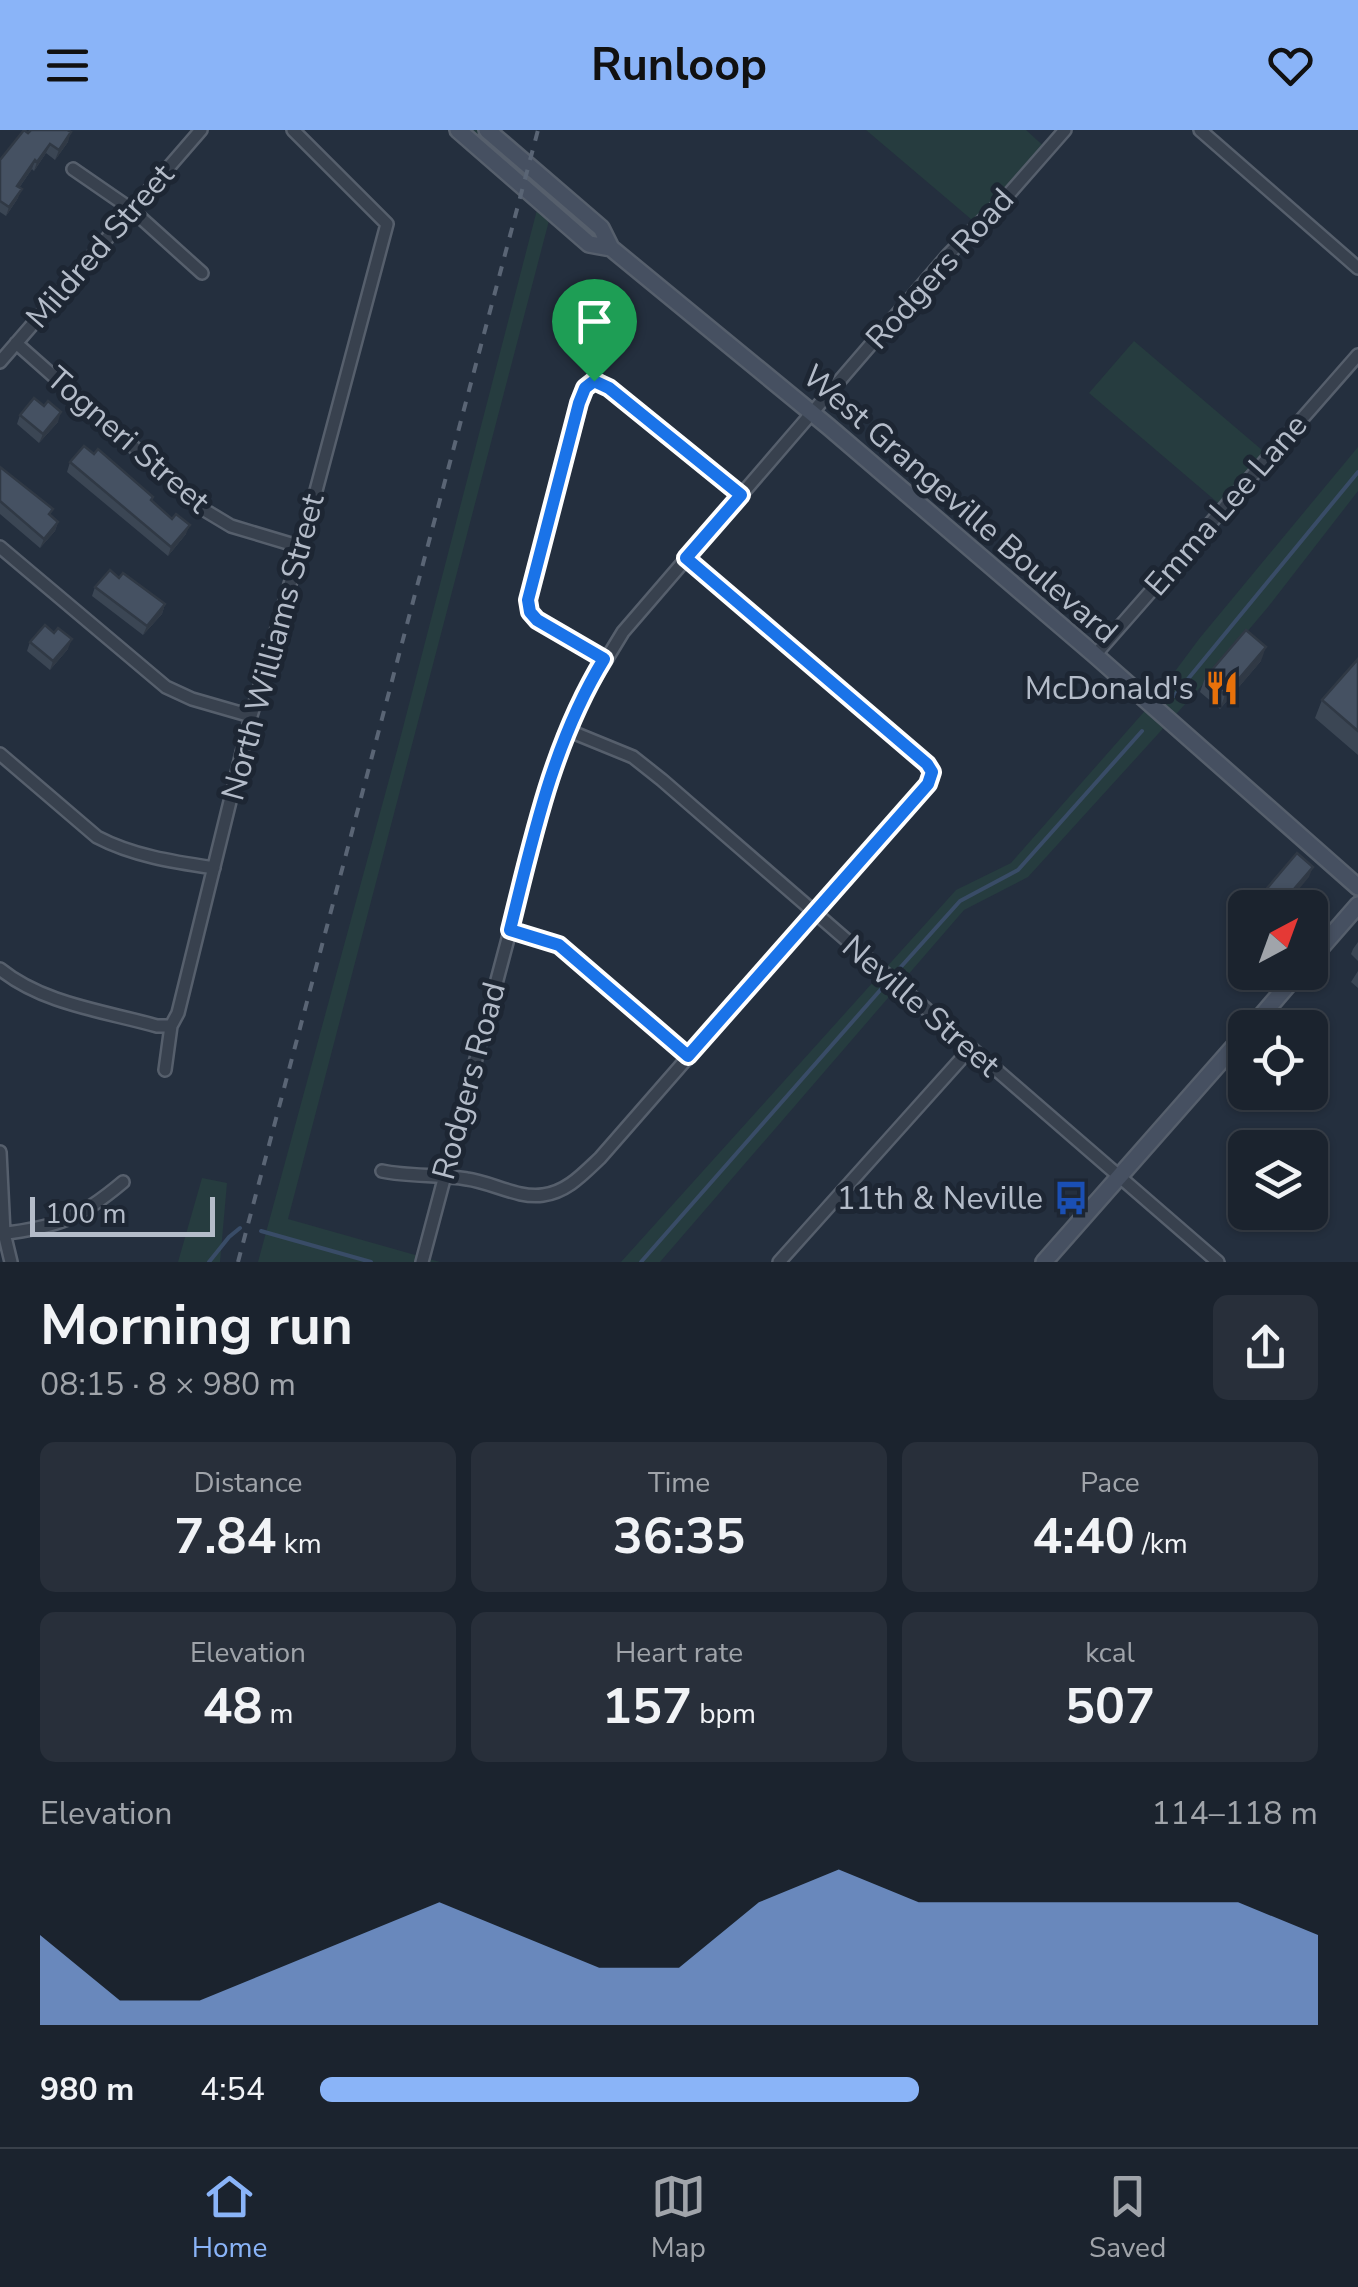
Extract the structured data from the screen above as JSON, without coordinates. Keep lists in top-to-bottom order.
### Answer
{
  "streets": {
    "main road": ["West Grangeville Boulevard"],
    "street": [
      "Mildred Street",
      "Rodgers Road",
      "Togneri Street",
      "Emma Lee Lane",
      "North Williams Street",
      "Neville Street"
    ]
  },
  "crossings": [
    ["Mildred Street", "Togneri Street"],
    ["Rodgers Road", "West Grangeville Boulevard"],
    ["Rodgers Road", "Neville Street"],
    ["Togneri Street", "North Williams Street"],
    ["West Grangeville Boulevard", "Emma Lee Lane"]
  ],
  "places": {
    "restaurant": ["McDonald's"],
    "bus stop": ["11th & Neville"]
  },
  "scale_bar": "100 m",
  "north": "top right",
  "page": {
    "header": "Runloop",
    "scale": "100 m",
    "heading": ["Morning run", "08:15 · 8 × 980 m"],
    "stats": [
      ["Distance", "7.84 km"],
      ["Time", "36:35"],
      ["Pace", "4:40 /km"],
      ["Elevation", "48 m"],
      ["Heart rate", "157 bpm"],
      ["kcal", "507"]
    ],
    "chart": ["Elevation", "114–118 m"],
    "list": [
      {
        "name": "980 m",
        "note": "4:54"
      }
    ],
    "tabs": ["Home", "Map", "Saved"]
  }
}
